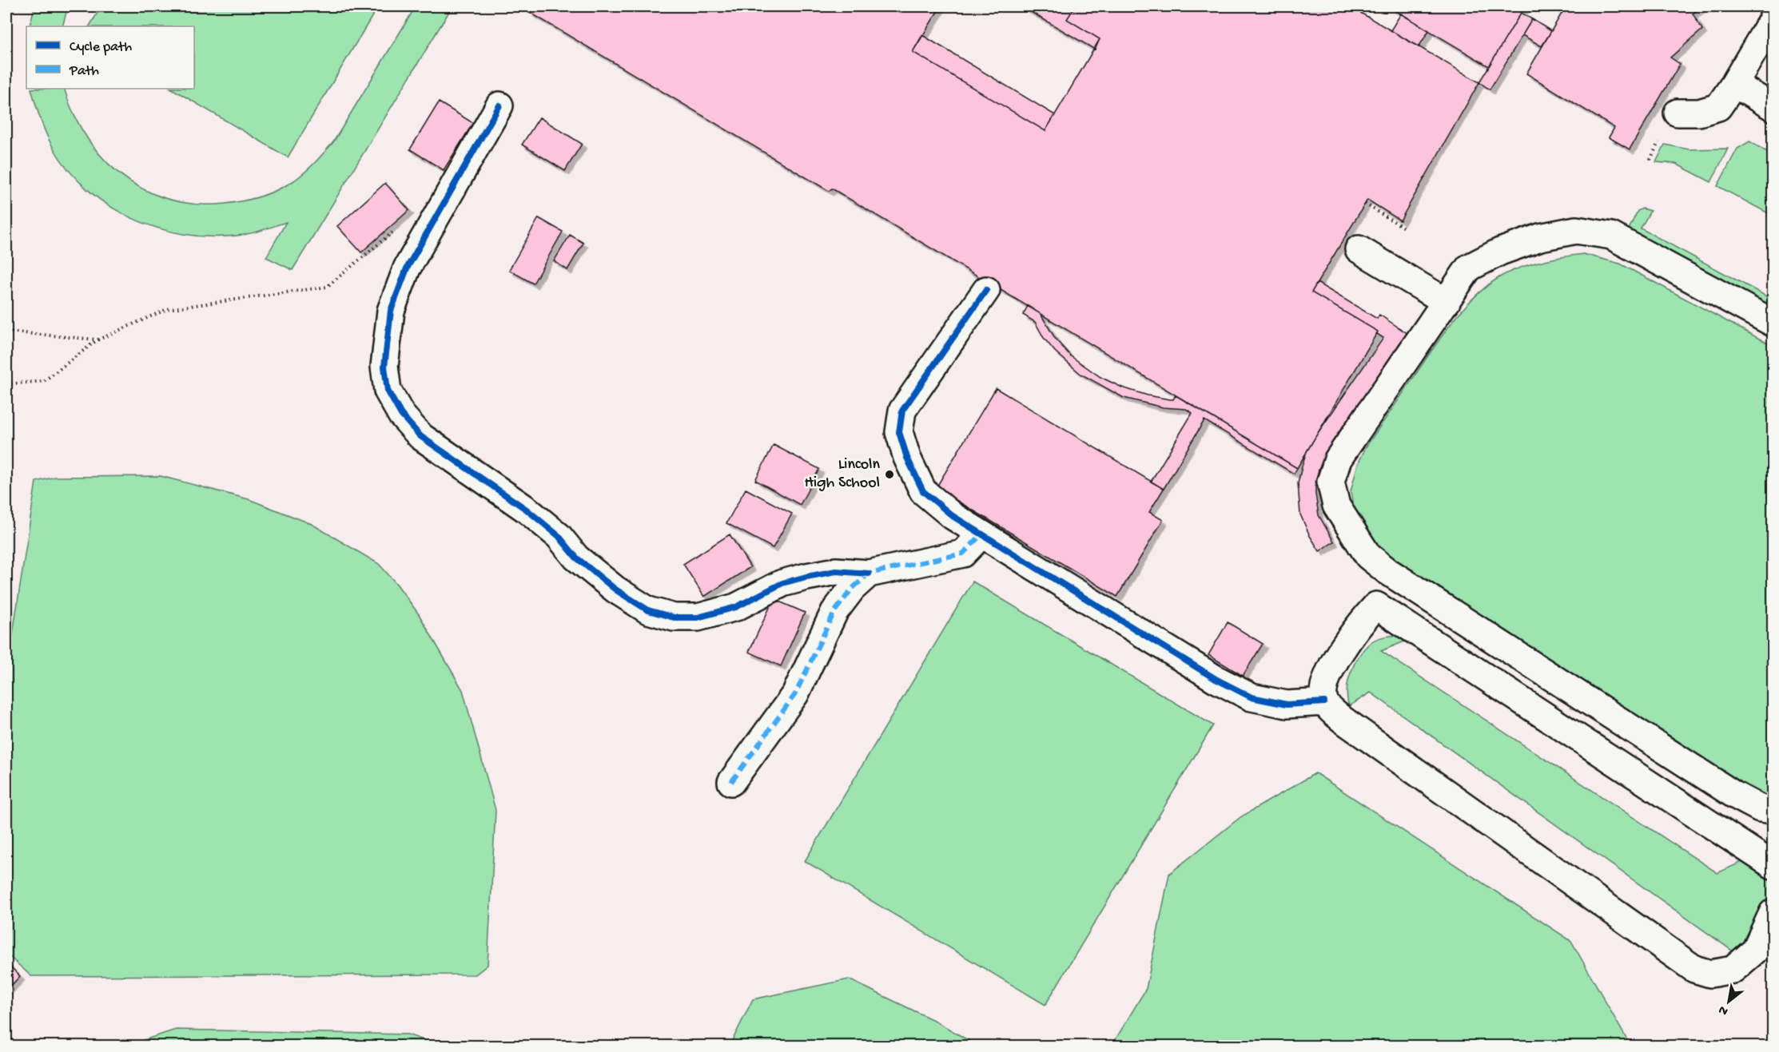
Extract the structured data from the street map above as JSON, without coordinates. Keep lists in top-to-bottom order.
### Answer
{
  "places": ["Lincoln High School"],
  "legend": ["Cycle path", "Path"],
  "north": "bottom left"
}
